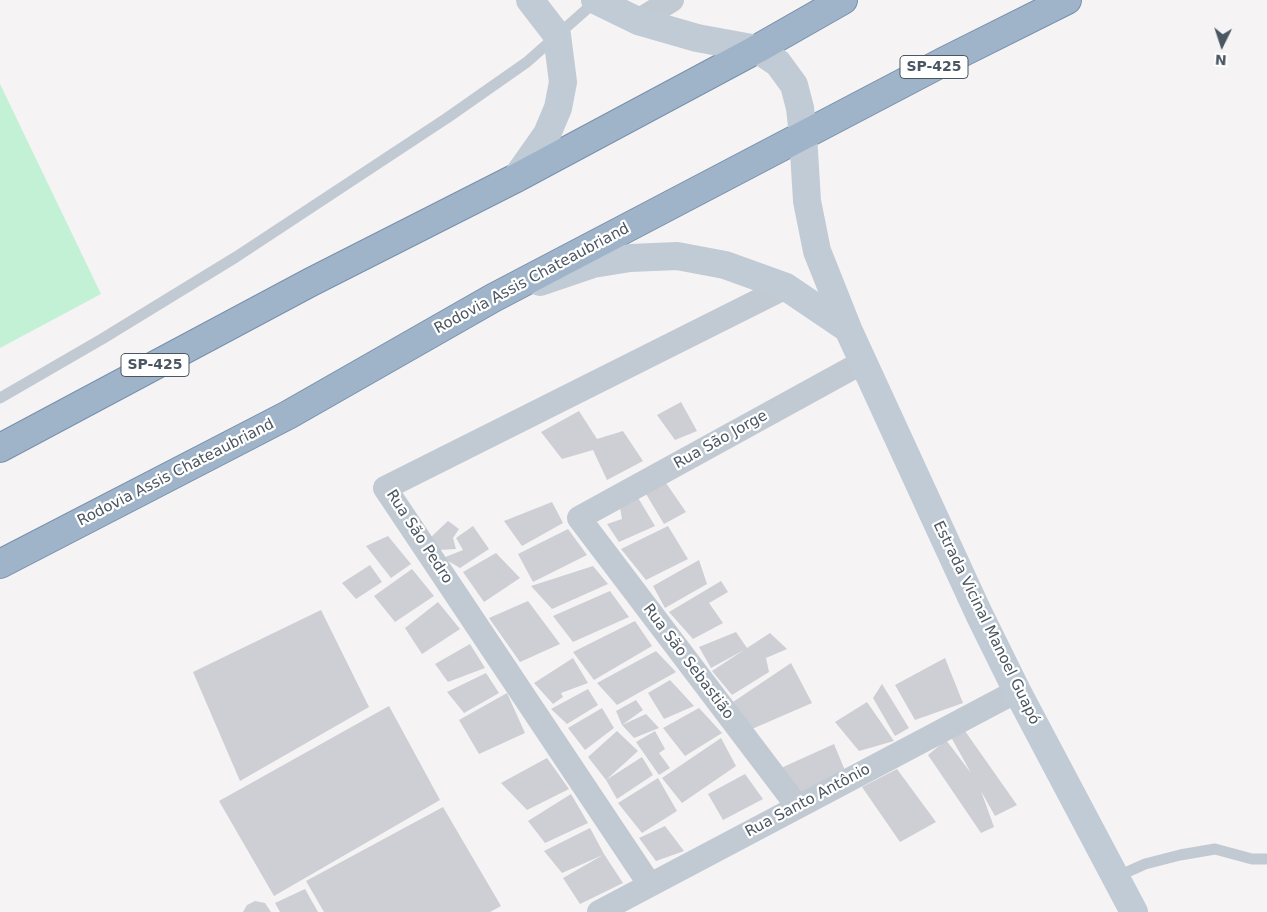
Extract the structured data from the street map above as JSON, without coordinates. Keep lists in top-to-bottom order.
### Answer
{
  "streets": {
    "highway": ["SP-425", "Rodovia Assis Chateaubriand"],
    "main road": ["Estrada Vicinal Manoel Guapó"],
    "street": [
      "Rua São Jorge",
      "Rua São Pedro",
      "Rua São Sebastião",
      "Rua Santo Antônio"
    ]
  },
  "crossings": [
    ["SP-425", "Estrada Vicinal Manoel Guapó"],
    ["Rodovia Assis Chateaubriand", "Estrada Vicinal Manoel Guapó"],
    ["Rua São Jorge", "Estrada Vicinal Manoel Guapó"],
    ["Rua São Jorge", "Rua São Sebastião"],
    ["Rua São Pedro", "Rua Santo Antônio"],
    ["Estrada Vicinal Manoel Guapó", "Rua Santo Antônio"],
    ["Rua São Sebastião", "Rua Santo Antônio"]
  ],
  "north": "bottom"
}
